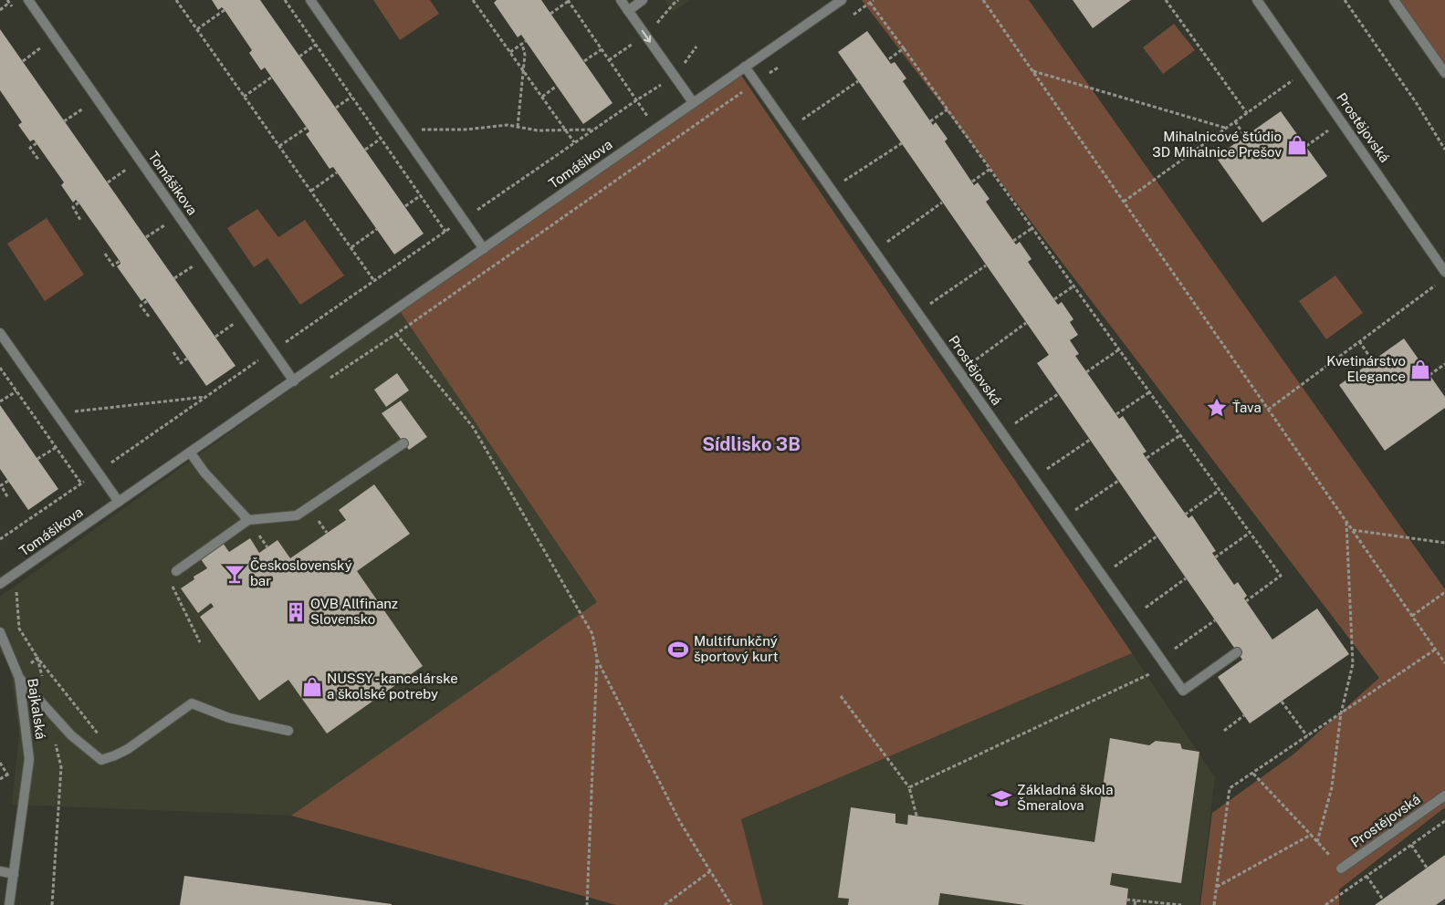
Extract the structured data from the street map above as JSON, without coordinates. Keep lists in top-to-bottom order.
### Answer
{
  "streets": {
    "street": ["Prostějovská", "Tomášikova", "Bajkalská"]
  },
  "crossings": [
    ["Prostějovská", "Tomášikova"]
  ],
  "districts": ["Sídlisko 3B"],
  "places": {
    "shop": ["Mihalnicové štúdio 3D Mihalnice Prešov", "Kvetinárstvo Elegance", "NUSSY - kancelárske a školské potreby"],
    "place": ["Ťava"],
    "bar": ["Československý bar"],
    "building": ["OVB Allfinanz Slovensko"],
    "sports": ["Multifunkčný športový kurt"],
    "school or university": ["Základná škola Šmeralova"]
  }
}
